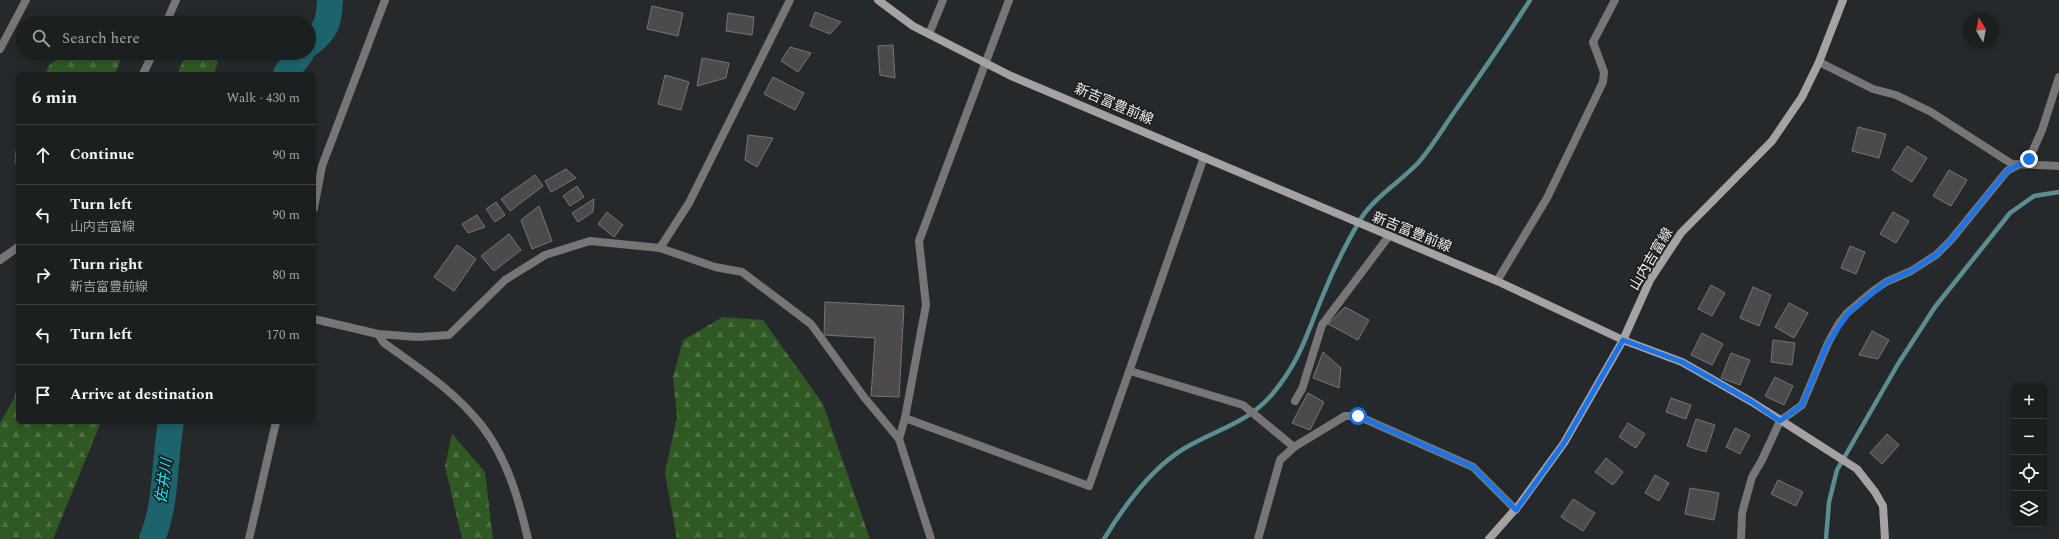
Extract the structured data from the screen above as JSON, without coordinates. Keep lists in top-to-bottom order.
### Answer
{
  "streets": {
    "main road": ["新吉富豊前線", "山内吉富線"]
  },
  "crossings": [
    ["新吉富豊前線", "山内吉富線"]
  ],
  "water": ["佐井川"],
  "north": "top",
  "page": {
    "search": "Search here",
    "heading": ["6 min", "Walk · 430 m"],
    "list": [
      ["Continue", "90 m"],
      ["Turn left", "山内吉富線", "90 m"],
      ["Turn right", "新吉富豊前線", "80 m"],
      ["Turn left", "170 m"],
      "Arrive at destination"
    ],
    "map_buttons": ["+", "−"]
  }
}
